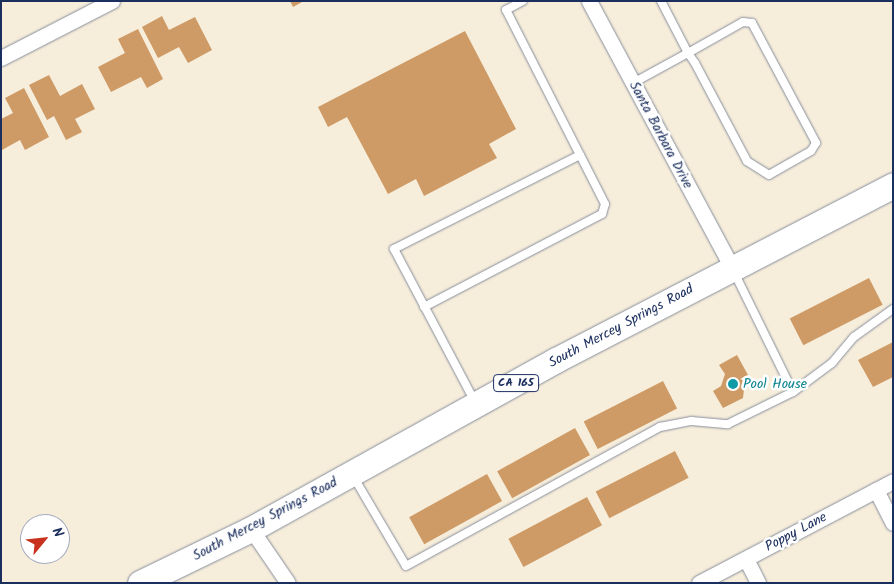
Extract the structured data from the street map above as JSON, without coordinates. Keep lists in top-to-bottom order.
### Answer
{
  "streets": {
    "main road": ["South Mercey Springs Road", "CA 165"],
    "street": ["Santa Barbara Drive", "Poppy Lane"]
  },
  "crossings": [
    ["Santa Barbara Drive", "South Mercey Springs Road"]
  ],
  "places": ["Pool House"],
  "north": "top right"
}
